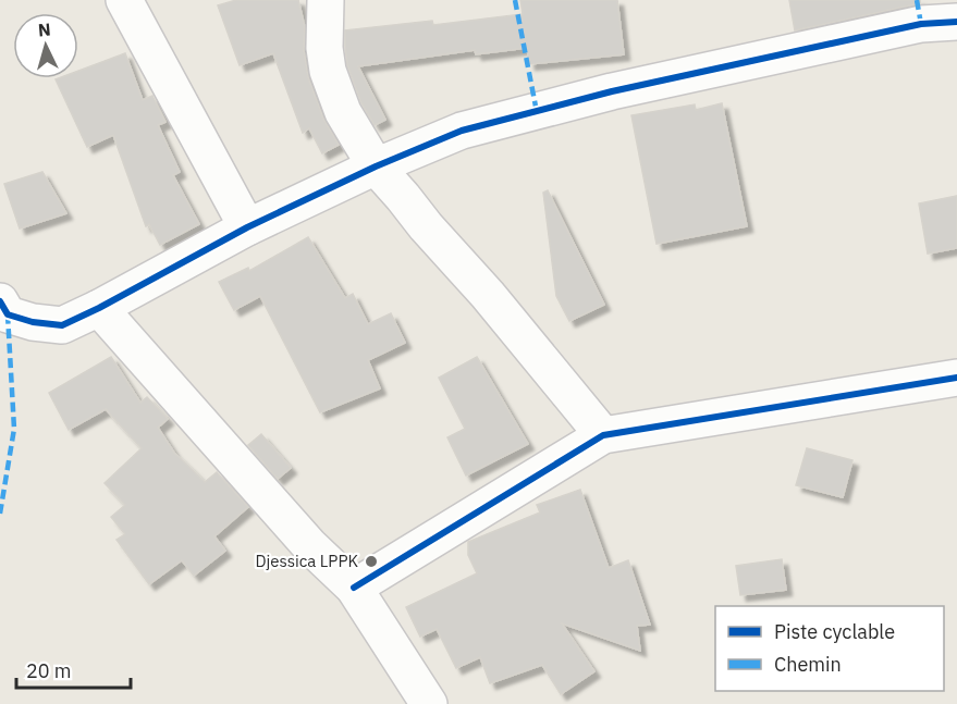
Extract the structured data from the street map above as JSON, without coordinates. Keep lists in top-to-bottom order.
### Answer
{
  "places": ["Djessica LPPK"],
  "legend": ["Piste cyclable", "Chemin"],
  "scale_bar": "20 m",
  "north": "top"
}
